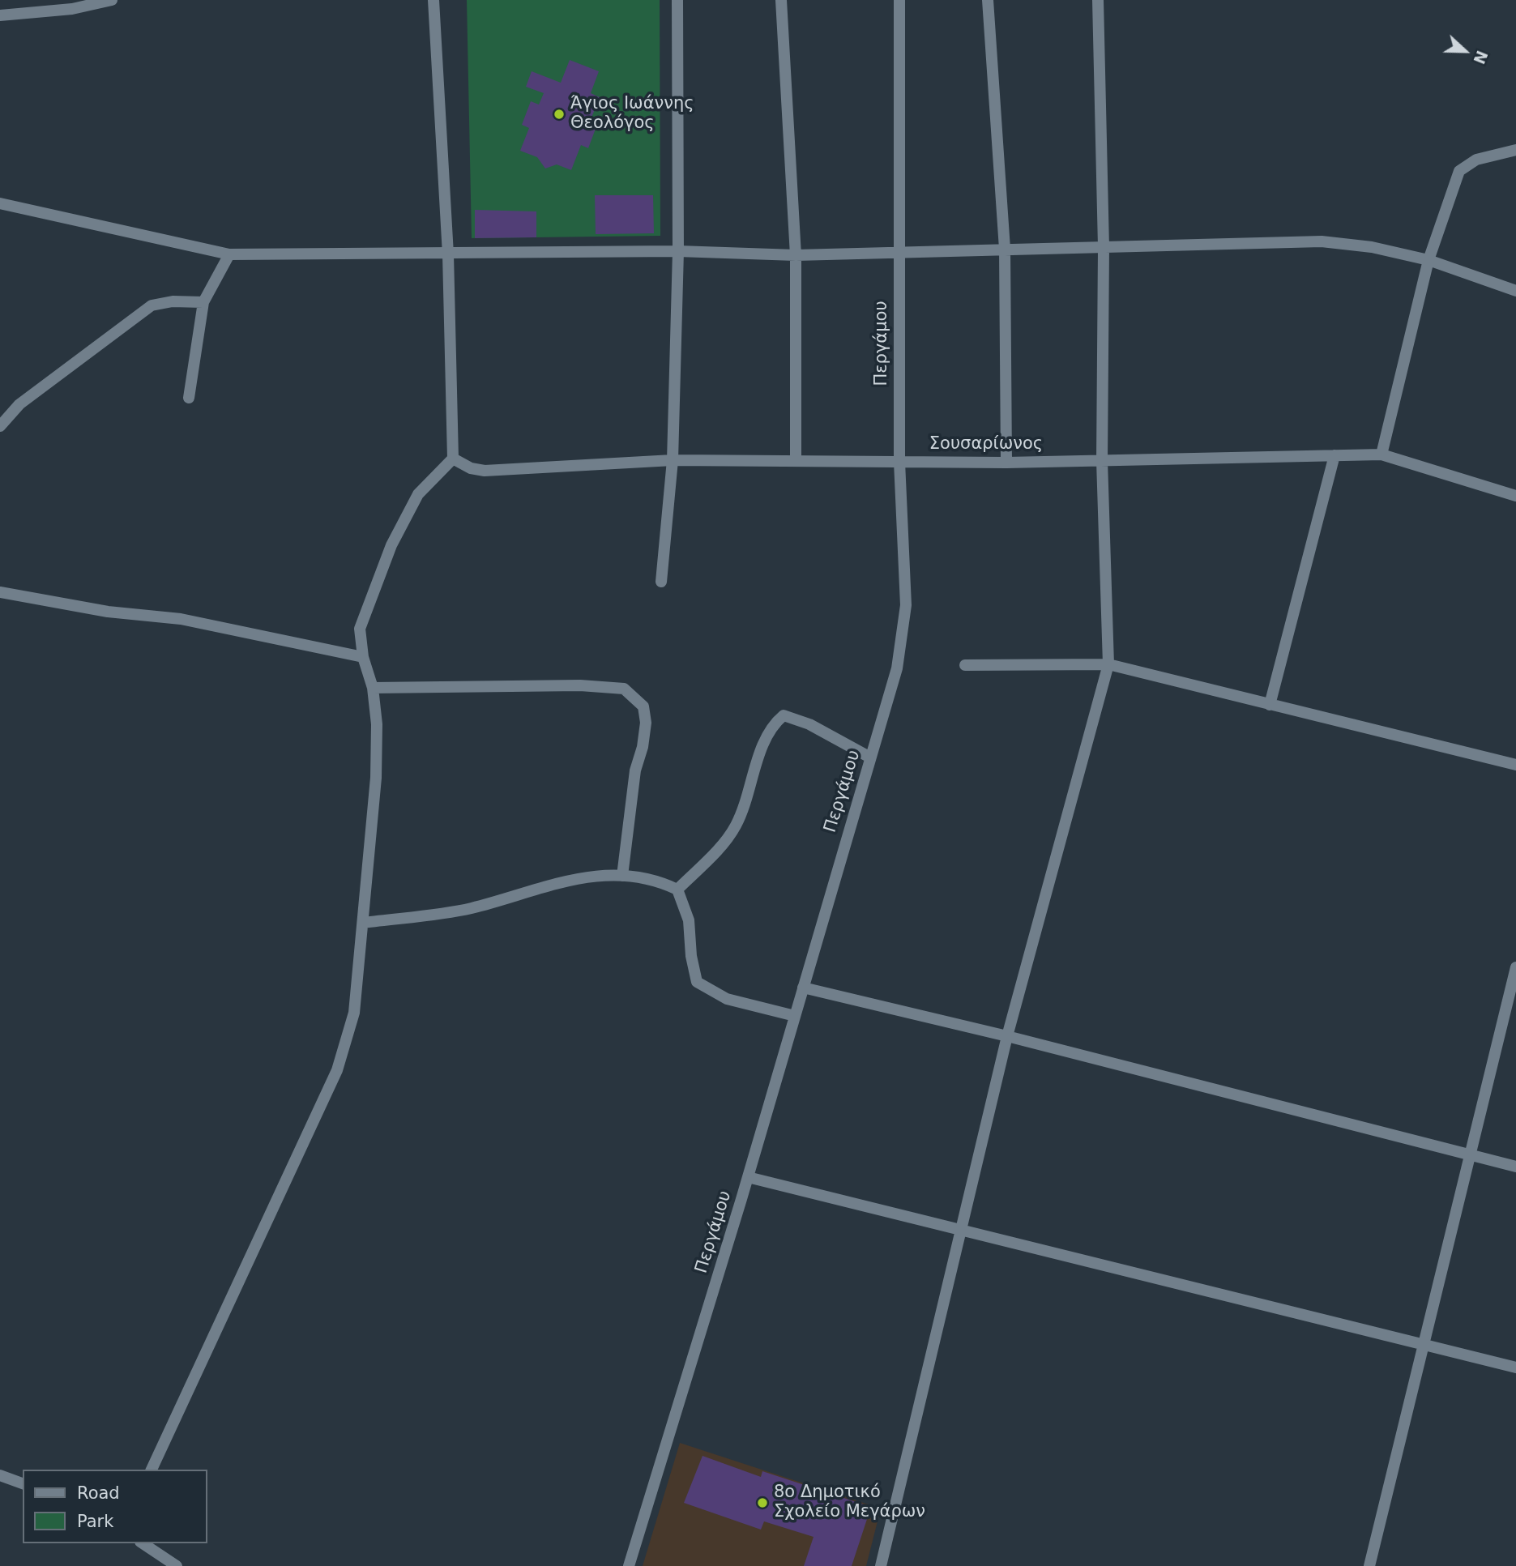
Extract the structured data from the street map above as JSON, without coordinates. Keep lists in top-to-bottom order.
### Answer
{
  "streets": {
    "street": ["Περγάμου", "Σουσαρίωνος"]
  },
  "crossings": [
    ["Περγάμου", "Σουσαρίωνος"]
  ],
  "places": ["Άγιος Ιωάννης Θεολόγος", "8ο Δημοτικό Σχολείο Μεγάρων"],
  "legend": ["Road", "Park"],
  "north": "right"
}
